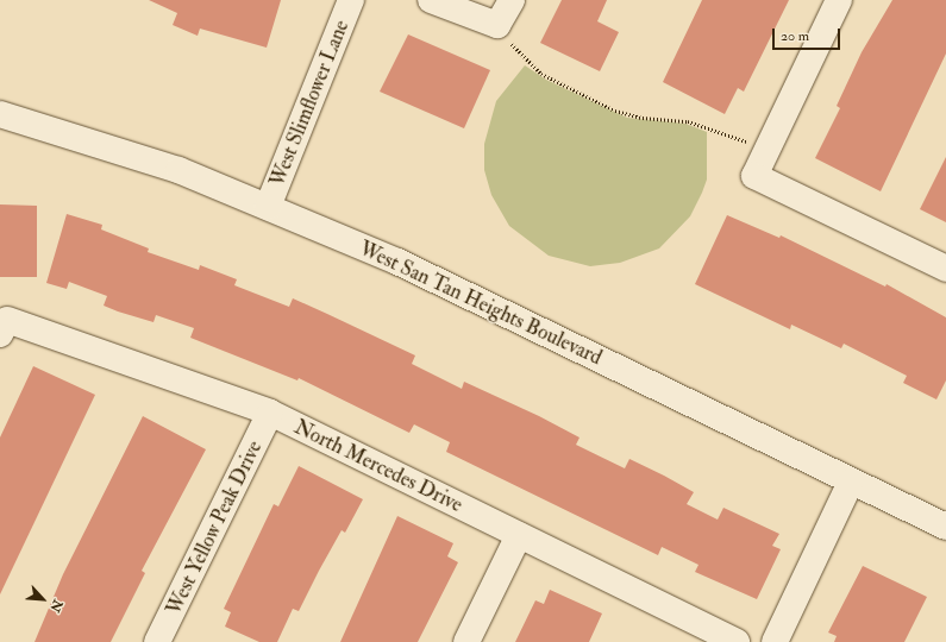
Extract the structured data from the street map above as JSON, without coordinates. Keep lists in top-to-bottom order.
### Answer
{
  "streets": {
    "street": [
      "West Slimflower Lane",
      "West San Tan Heights Boulevard",
      "North Mercedes Drive",
      "West Yellow Peak Drive"
    ]
  },
  "crossings": [
    ["West Slimflower Lane", "West San Tan Heights Boulevard"],
    ["North Mercedes Drive", "West Yellow Peak Drive"]
  ],
  "scale_bar": "20 m",
  "north": "bottom right"
}
